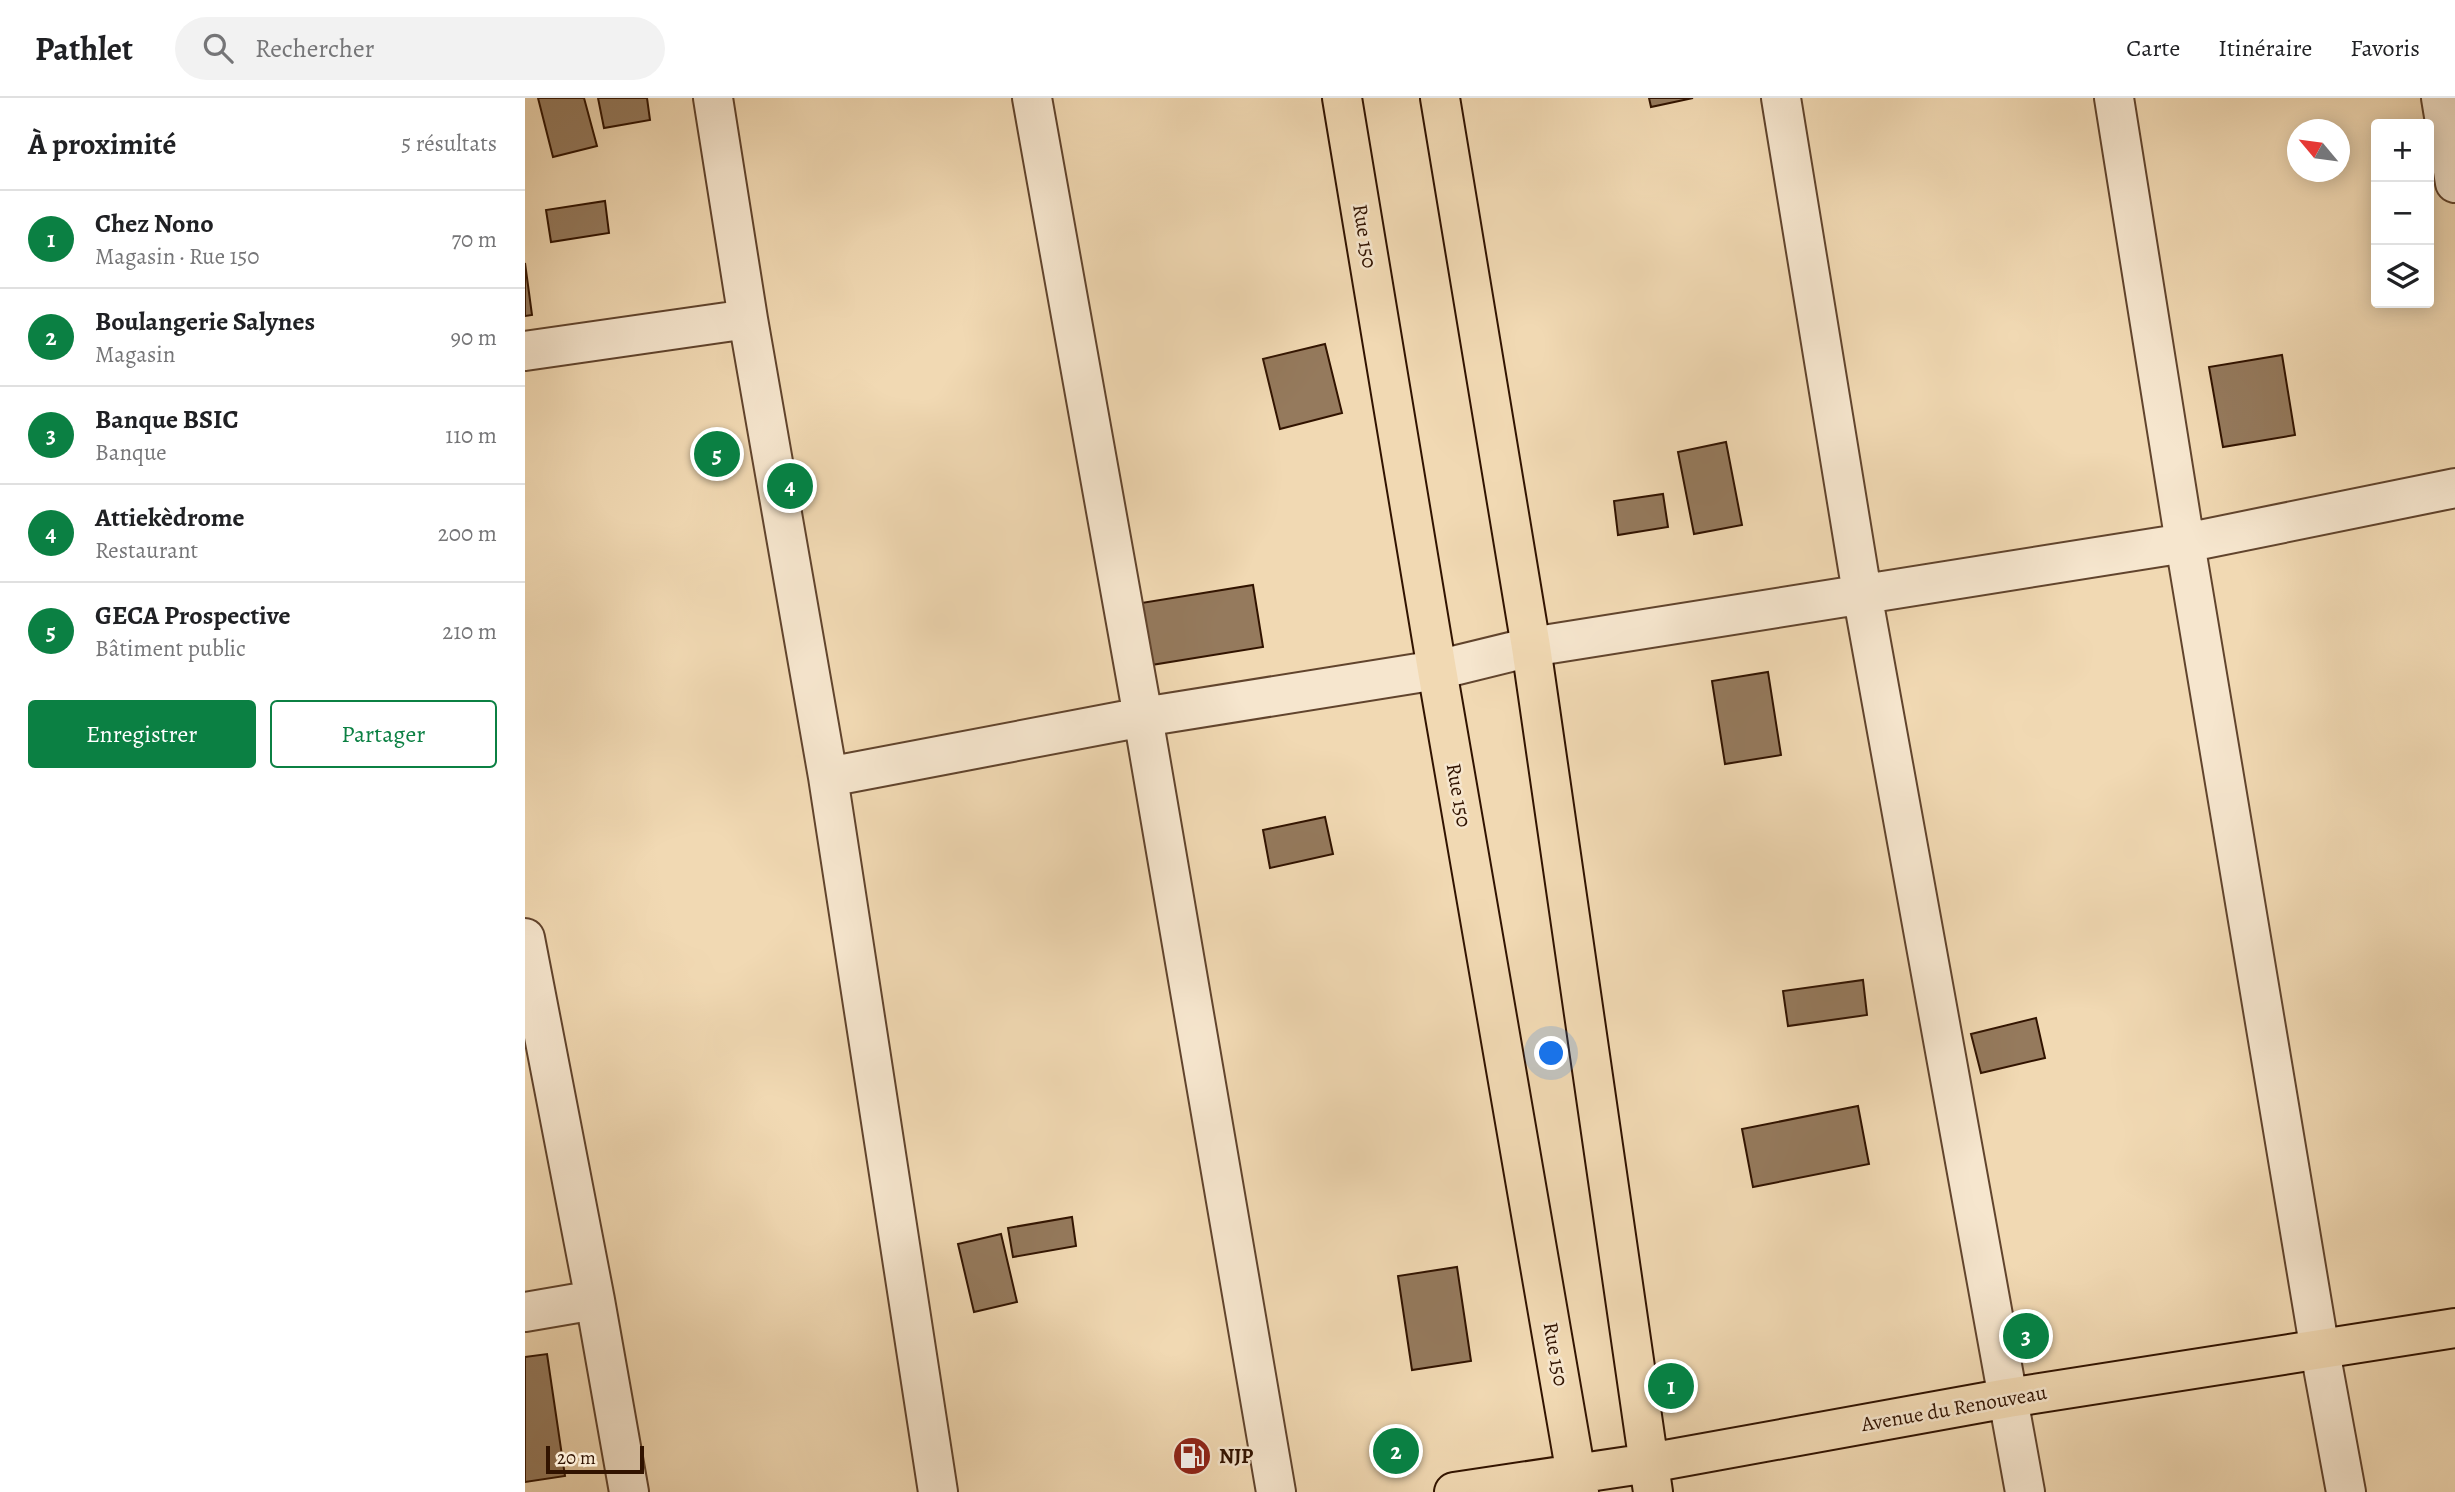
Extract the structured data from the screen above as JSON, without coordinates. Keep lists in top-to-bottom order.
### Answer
{
  "streets": {
    "main road": ["Rue 150", "Avenue du Renouveau"]
  },
  "crossings": [
    ["Rue 150", "Avenue du Renouveau"]
  ],
  "places": {
    "fuel station": ["NJP"]
  },
  "scale_bar": "20 m",
  "north": "top left",
  "page": {
    "header": "Pathlet",
    "search": "Rechercher",
    "nav": ["Carte", "Itinéraire", "Favoris"],
    "heading": ["À proximité", "5 résultats"],
    "map_buttons": ["+", "−"],
    "list": [
      {
        "mark": "1",
        "name": "Chez Nono",
        "note": "Magasin · Rue 150",
        "value": "70 m"
      },
      {
        "mark": "2",
        "name": "Boulangerie Salynes",
        "note": "Magasin",
        "value": "90 m"
      },
      {
        "mark": "3",
        "name": "Banque BSIC",
        "note": "Banque",
        "value": "110 m"
      },
      {
        "mark": "4",
        "name": "Attiekèdrome",
        "note": "Restaurant",
        "value": "200 m"
      },
      {
        "mark": "5",
        "name": "GECA Prospective",
        "note": "Bâtiment public",
        "value": "210 m"
      }
    ],
    "pins": [
      "5",
      "4",
      "3",
      "1",
      "2"
    ],
    "buttons": ["Enregistrer", "Partager"],
    "scale": "20 m"
  }
}
